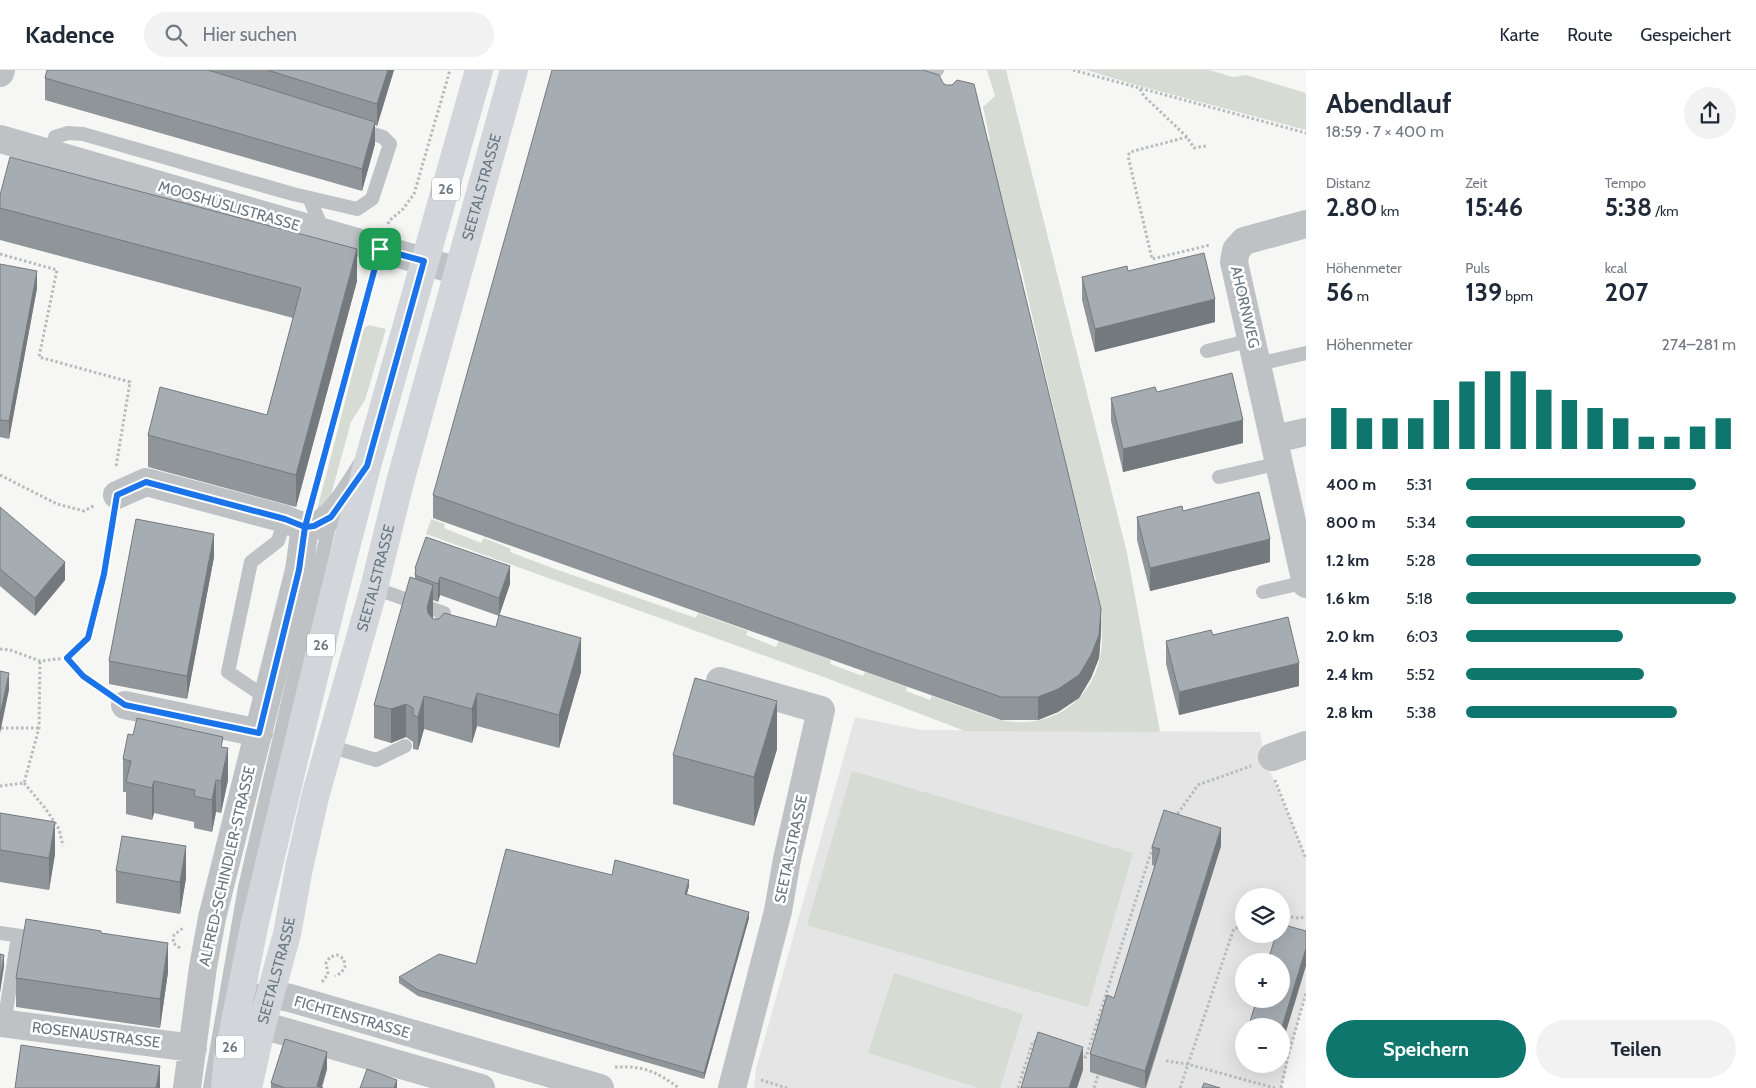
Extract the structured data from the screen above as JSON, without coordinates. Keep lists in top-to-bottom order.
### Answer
{
  "streets": {
    "main road": ["SEETALSTRASSE", "26"],
    "street": [
      "MOOSHÜSLISTRASSE",
      "AHORNWEG",
      "ALFRED-SCHINDLER-STRASSE",
      "FICHTENSTRASSE",
      "ROSENAUSTRASSE"
    ]
  },
  "crossings": [
    ["SEETALSTRASSE", "MOOSHÜSLISTRASSE"],
    ["SEETALSTRASSE", "FICHTENSTRASSE"],
    ["ALFRED-SCHINDLER-STRASSE", "ROSENAUSTRASSE"]
  ],
  "page": {
    "header": "Kadence",
    "search": "Hier suchen",
    "nav": ["Karte", "Route", "Gespeichert"],
    "heading": ["Abendlauf", "18:59 · 7 × 400 m"],
    "stats": [
      ["Distanz", "2.80 km"],
      ["Zeit", "15:46"],
      ["Tempo", "5:38 /km"],
      ["Höhenmeter", "56 m"],
      ["Puls", "139 bpm"],
      ["kcal", "207"]
    ],
    "chart": ["Höhenmeter", "274–281 m"],
    "list": [
      {
        "name": "400 m",
        "note": "5:31"
      },
      {
        "name": "800 m",
        "note": "5:34"
      },
      {
        "name": "1.2 km",
        "note": "5:28"
      },
      {
        "name": "1.6 km",
        "note": "5:18"
      },
      {
        "name": "2.0 km",
        "note": "6:03"
      },
      {
        "name": "2.4 km",
        "note": "5:52"
      },
      {
        "name": "2.8 km",
        "note": "5:38"
      }
    ],
    "map_buttons": ["+", "−"],
    "buttons": ["Speichern", "Teilen"]
  }
}
